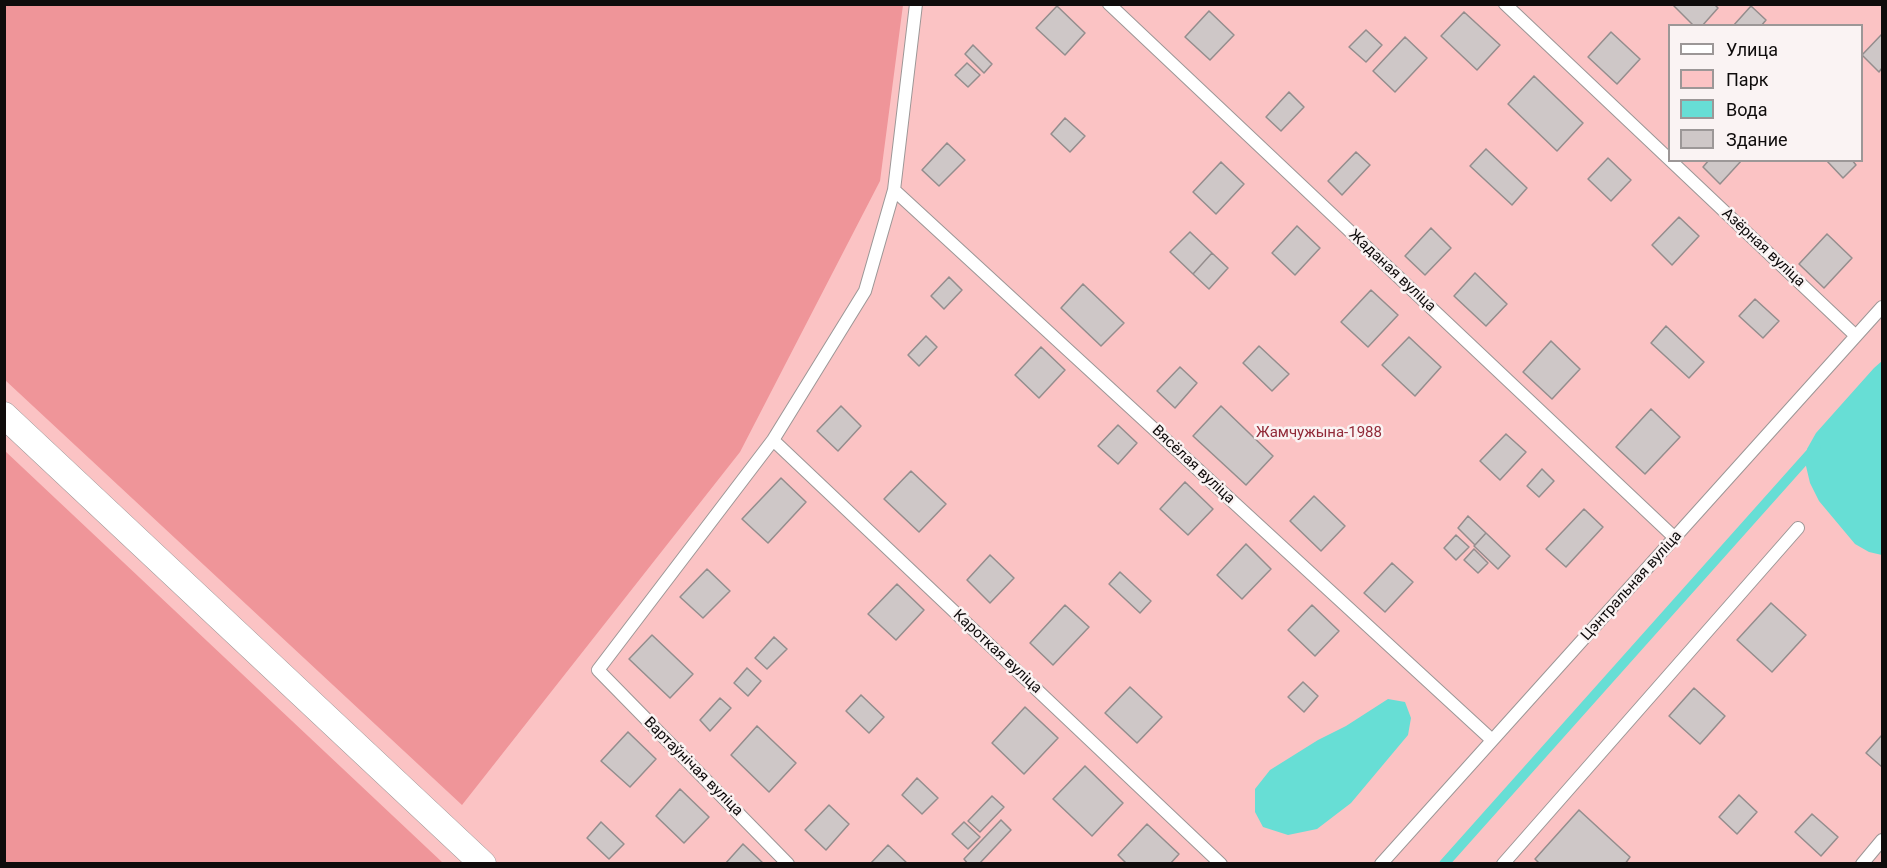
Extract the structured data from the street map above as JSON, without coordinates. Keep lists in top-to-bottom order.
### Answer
{
  "streets": {
    "lane": [
      "Азёрная вуліца",
      "Жаданая вуліца",
      "Вясёлая вуліца",
      "Цэнтральная вуліца",
      "Кароткая вуліца",
      "Вартаўнічая вуліца"
    ]
  },
  "crossings": [
    ["Азёрная вуліца", "Цэнтральная вуліца"],
    ["Жаданая вуліца", "Цэнтральная вуліца"],
    ["Вясёлая вуліца", "Цэнтральная вуліца"],
    ["Кароткая вуліца", "Вартаўнічая вуліца"]
  ],
  "parks": ["Жамчужына-1988"],
  "legend": [
    "Улица",
    "Парк",
    "Вода",
    "Здание"
  ]
}
